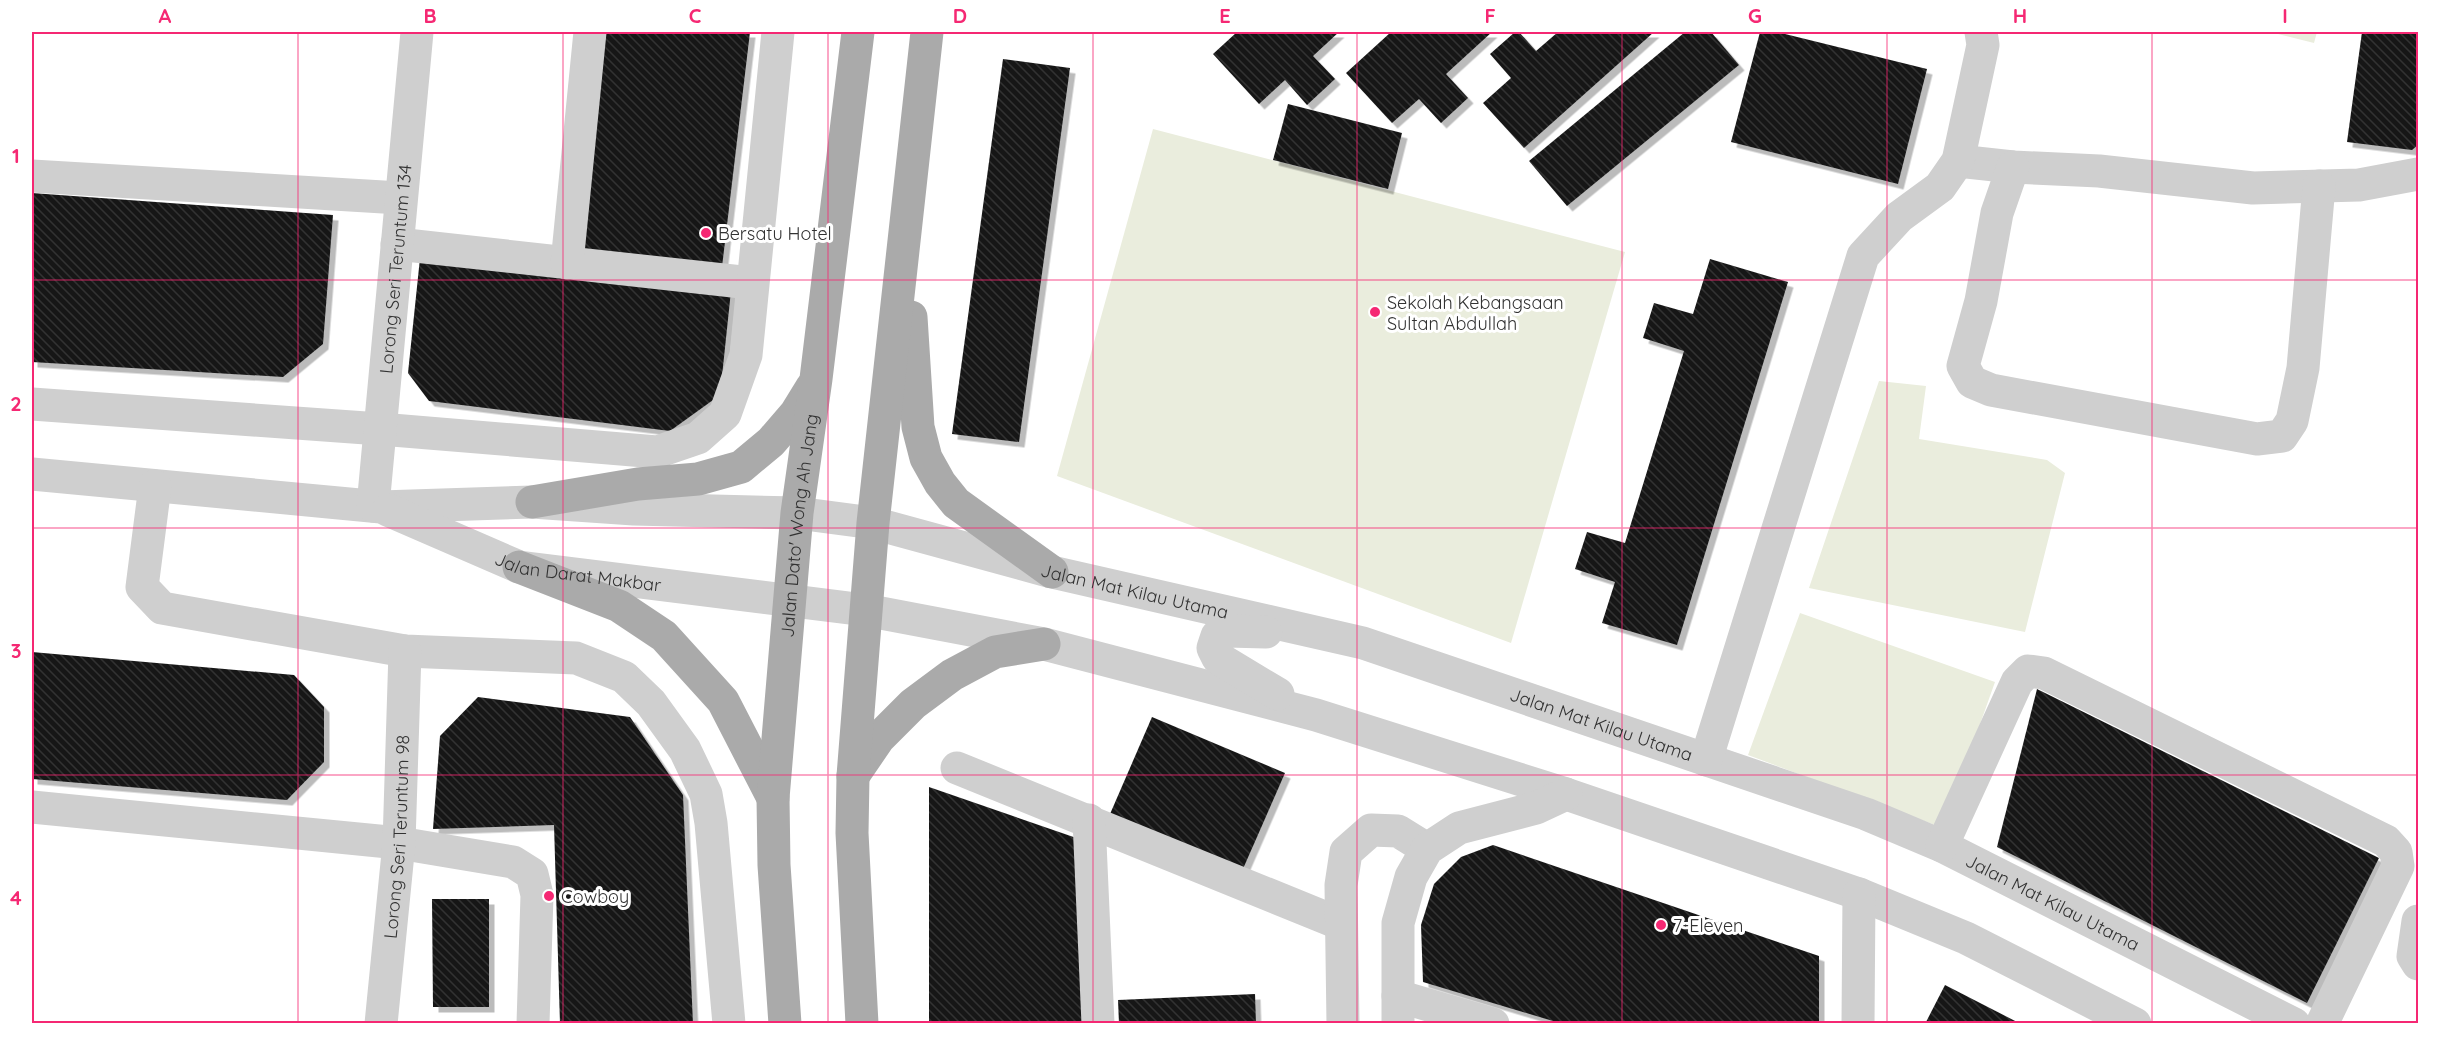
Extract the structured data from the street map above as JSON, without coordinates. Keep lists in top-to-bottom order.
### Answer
{
  "streets": {
    "main road": ["Jalan Dato' Wong Ah Jang"],
    "street": [
      "Lorong Seri Teruntum 134",
      "Jalan Darat Makbar",
      "Jalan Mat Kilau Utama",
      "Lorong Seri Teruntum 98"
    ]
  },
  "crossings": [
    ["Lorong Seri Teruntum 134", "Jalan Darat Makbar"],
    ["Jalan Dato' Wong Ah Jang", "Jalan Darat Makbar"],
    ["Jalan Dato' Wong Ah Jang", "Jalan Mat Kilau Utama"],
    ["Jalan Darat Makbar", "Jalan Mat Kilau Utama"]
  ],
  "places": [
    "Bersatu Hotel",
    "Sekolah Kebangsaan Sultan Abdullah",
    "Cowboy",
    "7-Eleven"
  ],
  "grid": {
    "columns": [
      "A",
      "B",
      "C",
      "D",
      "E",
      "F",
      "G",
      "H",
      "I"
    ],
    "rows": [
      "1",
      "2",
      "3",
      "4"
    ]
  }
}
